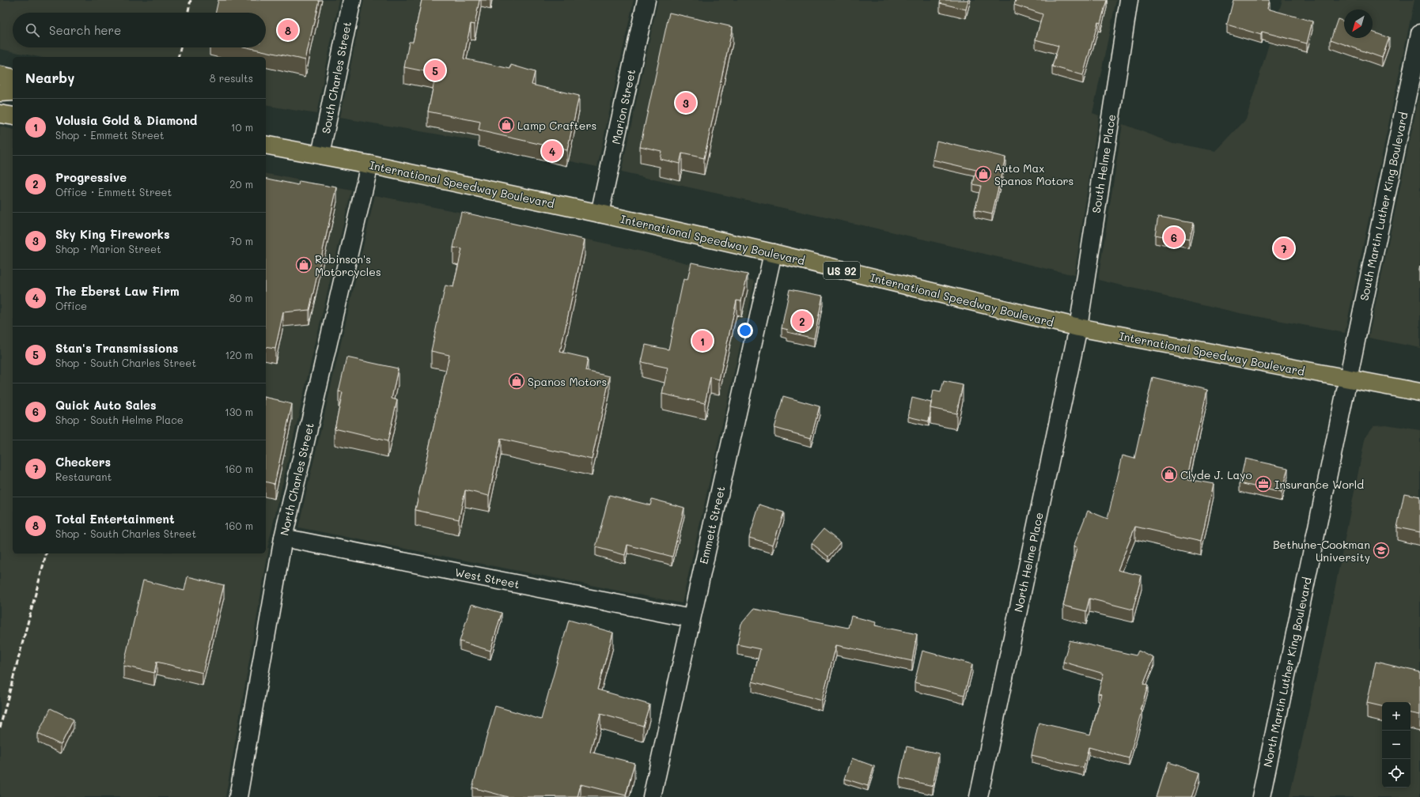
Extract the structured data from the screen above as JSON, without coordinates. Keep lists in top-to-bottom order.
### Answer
{
  "streets": {
    "main road": ["International Speedway Boulevard", "US 92"],
    "street": [
      "South Charles Street",
      "Marion Street",
      "South Helme Place",
      "South Martin Luther King Boulevard",
      "North Charles Street",
      "Emmett Street",
      "North Helme Place",
      "West Street",
      "North Martin Luther King Boulevard"
    ]
  },
  "crossings": [
    ["South Charles Street", "International Speedway Boulevard"],
    ["Marion Street", "International Speedway Boulevard"],
    ["South Helme Place", "International Speedway Boulevard"],
    ["South Helme Place", "North Helme Place"],
    ["International Speedway Boulevard", "South Martin Luther King Boulevard"],
    ["International Speedway Boulevard", "North Charles Street"],
    ["International Speedway Boulevard", "Emmett Street"],
    ["International Speedway Boulevard", "North Helme Place"],
    ["International Speedway Boulevard", "North Martin Luther King Boulevard"],
    ["South Martin Luther King Boulevard", "North Martin Luther King Boulevard"],
    ["North Charles Street", "West Street"],
    ["Emmett Street", "West Street"]
  ],
  "places": {
    "shop": [
      "Lamp Crafters",
      "Auto Max Spanos Motors",
      "Robinson's Motorcycles",
      "Spanos Motors",
      "Clyde J. Layo"
    ],
    "office": ["Insurance World"],
    "school or university": ["Bethune-Cookman University"]
  },
  "north": "bottom left",
  "page": {
    "search": "Search here",
    "pins": [
      "8",
      "5",
      "3",
      "4",
      "6",
      "7",
      "2",
      "1"
    ],
    "heading": ["Nearby", "8 results"],
    "list": [
      {
        "mark": "1",
        "name": "Volusia Gold & Diamond",
        "note": "Shop · Emmett Street",
        "value": "10 m"
      },
      {
        "mark": "2",
        "name": "Progressive",
        "note": "Office · Emmett Street",
        "value": "20 m"
      },
      {
        "mark": "3",
        "name": "Sky King Fireworks",
        "note": "Shop · Marion Street",
        "value": "70 m"
      },
      {
        "mark": "4",
        "name": "The Eberst Law Firm",
        "note": "Office",
        "value": "80 m"
      },
      {
        "mark": "5",
        "name": "Stan's Transmissions",
        "note": "Shop · South Charles Street",
        "value": "120 m"
      },
      {
        "mark": "6",
        "name": "Quick Auto Sales",
        "note": "Shop · South Helme Place",
        "value": "130 m"
      },
      {
        "mark": "7",
        "name": "Checkers",
        "note": "Restaurant",
        "value": "160 m"
      },
      {
        "mark": "8",
        "name": "Total Entertainment",
        "note": "Shop · South Charles Street",
        "value": "160 m"
      }
    ],
    "map_buttons": ["+", "−"]
  }
}
